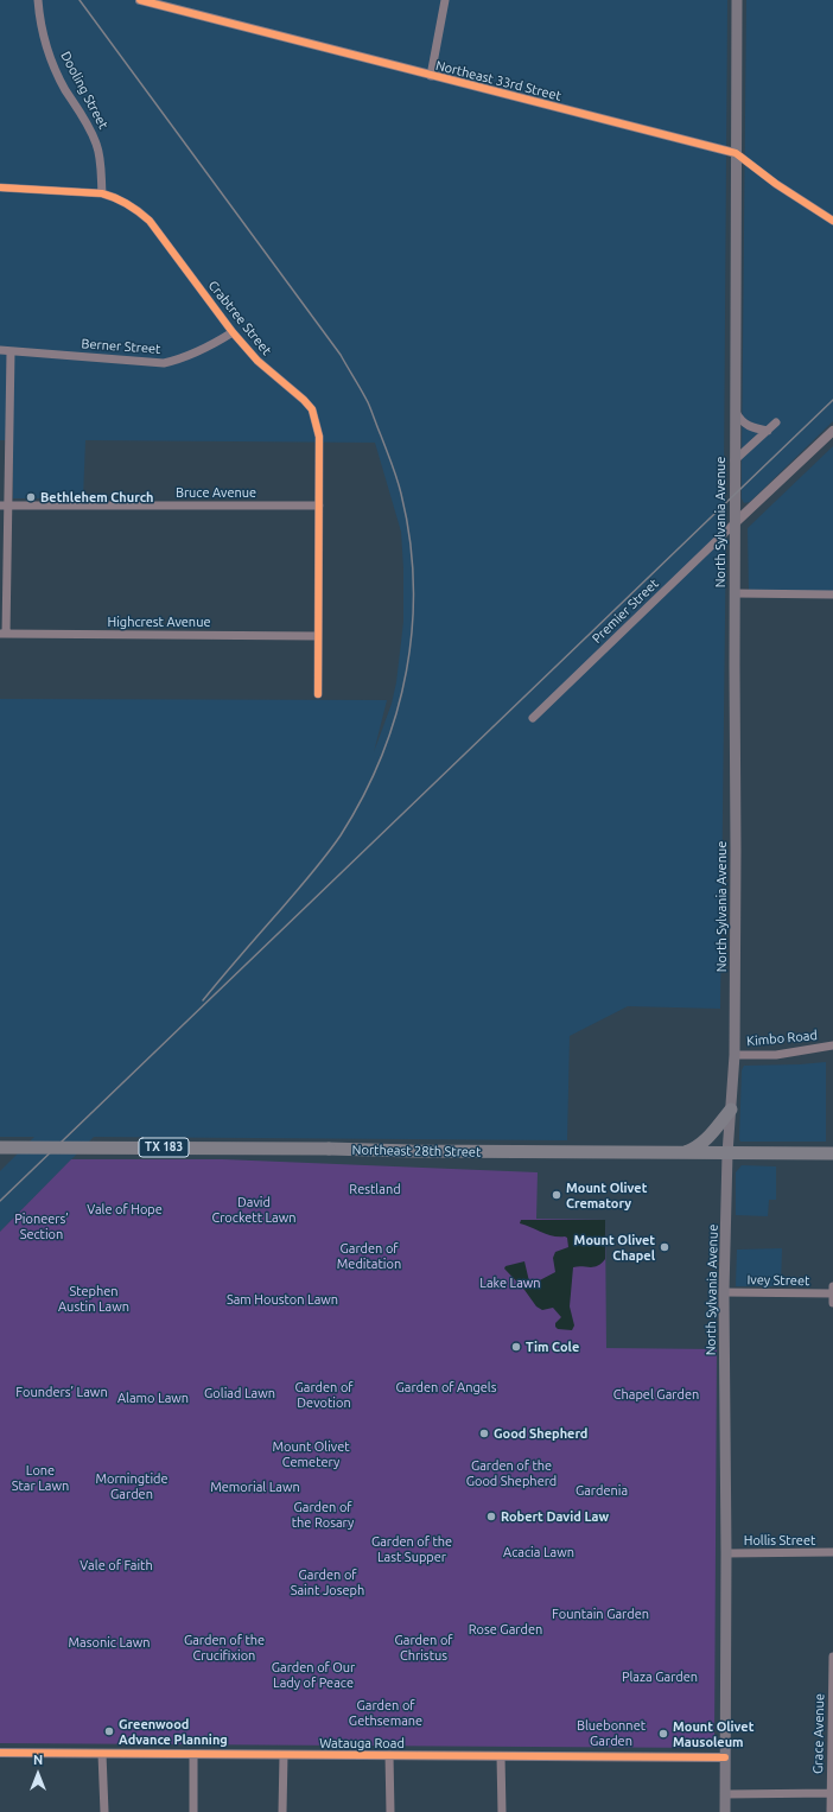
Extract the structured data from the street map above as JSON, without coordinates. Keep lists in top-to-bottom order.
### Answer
{
  "streets": {
    "main road": ["North Sylvania Avenue", "TX 183", "Northeast 28th Street"],
    "street": [
      "Northeast 33rd Street",
      "Dooling Street",
      "Crabtree Street",
      "Berner Street",
      "Bruce Avenue",
      "Premier Street",
      "Highcrest Avenue",
      "Kimbo Road",
      "Ivey Street",
      "Hollis Street",
      "Grace Avenue",
      "Watauga Road"
    ]
  },
  "crossings": [
    ["Northeast 33rd Street", "North Sylvania Avenue"],
    ["Dooling Street", "Crabtree Street"],
    ["Crabtree Street", "Berner Street"],
    ["Crabtree Street", "Bruce Avenue"],
    ["Crabtree Street", "Highcrest Avenue"],
    ["North Sylvania Avenue", "Premier Street"],
    ["North Sylvania Avenue", "Kimbo Road"],
    ["North Sylvania Avenue", "Northeast 28th Street"],
    ["North Sylvania Avenue", "Ivey Street"],
    ["North Sylvania Avenue", "Hollis Street"],
    ["North Sylvania Avenue", "Watauga Road"]
  ],
  "parks": [
    "Restland",
    "David Crockett Lawn",
    "Vale of Hope",
    "Pioneers’ Section",
    "Garden of Meditation",
    "Lake Lawn",
    "Stephen Austin Lawn",
    "Sam Houston Lawn",
    "Garden of Devotion",
    "Garden of Angels",
    "Founders’ Lawn",
    "Goliad Lawn",
    "Chapel Garden",
    "Alamo Lawn",
    "Mount Olivet Cemetery",
    "Garden of the Good Shepherd",
    "Lone Star Lawn",
    "Morningtide Garden",
    "Memorial Lawn",
    "Gardenia",
    "Garden of the Rosary",
    "Garden of the Last Supper",
    "Acacia Lawn",
    "Vale of Faith",
    "Garden of Saint Joseph",
    "Fountain Garden",
    "Rose Garden",
    "Garden of the Crucifixion",
    "Garden of Christus",
    "Masonic Lawn",
    "Garden of Our Lady of Peace",
    "Plaza Garden",
    "Garden of Gethsemane",
    "Bluebonnet Garden"
  ],
  "places": [
    "Bethlehem Church",
    "Mount Olivet Crematory",
    "Mount Olivet Chapel",
    "Tim Cole",
    "Good Shepherd",
    "Robert David Law",
    "Greenwood Advance Planning",
    "Mount Olivet Mausoleum"
  ],
  "north": "top"
}
